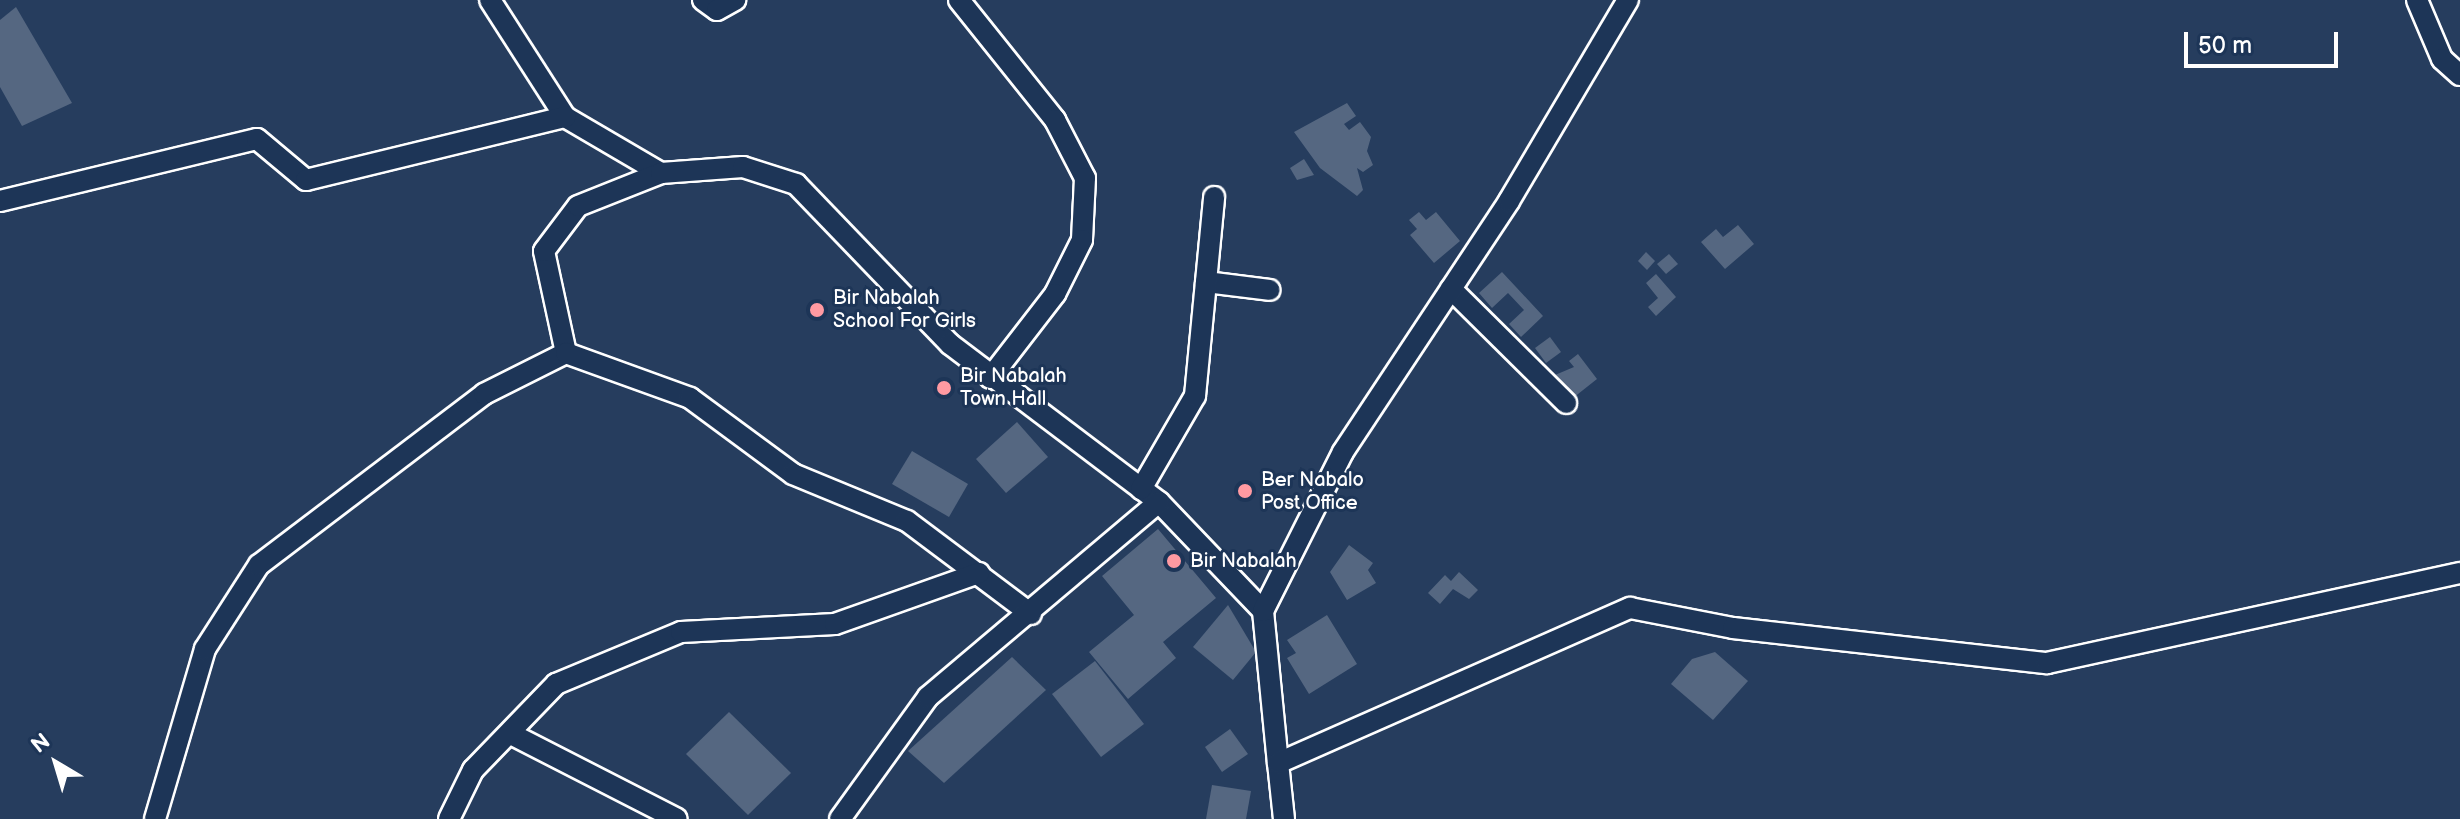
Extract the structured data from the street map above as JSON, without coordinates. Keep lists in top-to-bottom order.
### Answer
{
  "places": [
    "Bir Nabalah School For Girls",
    "Bir Nabalah Town Hall",
    "Ber Nabalo Post Office",
    "Bir Nabalah"
  ],
  "scale_bar": "50 m",
  "north": "top left"
}
